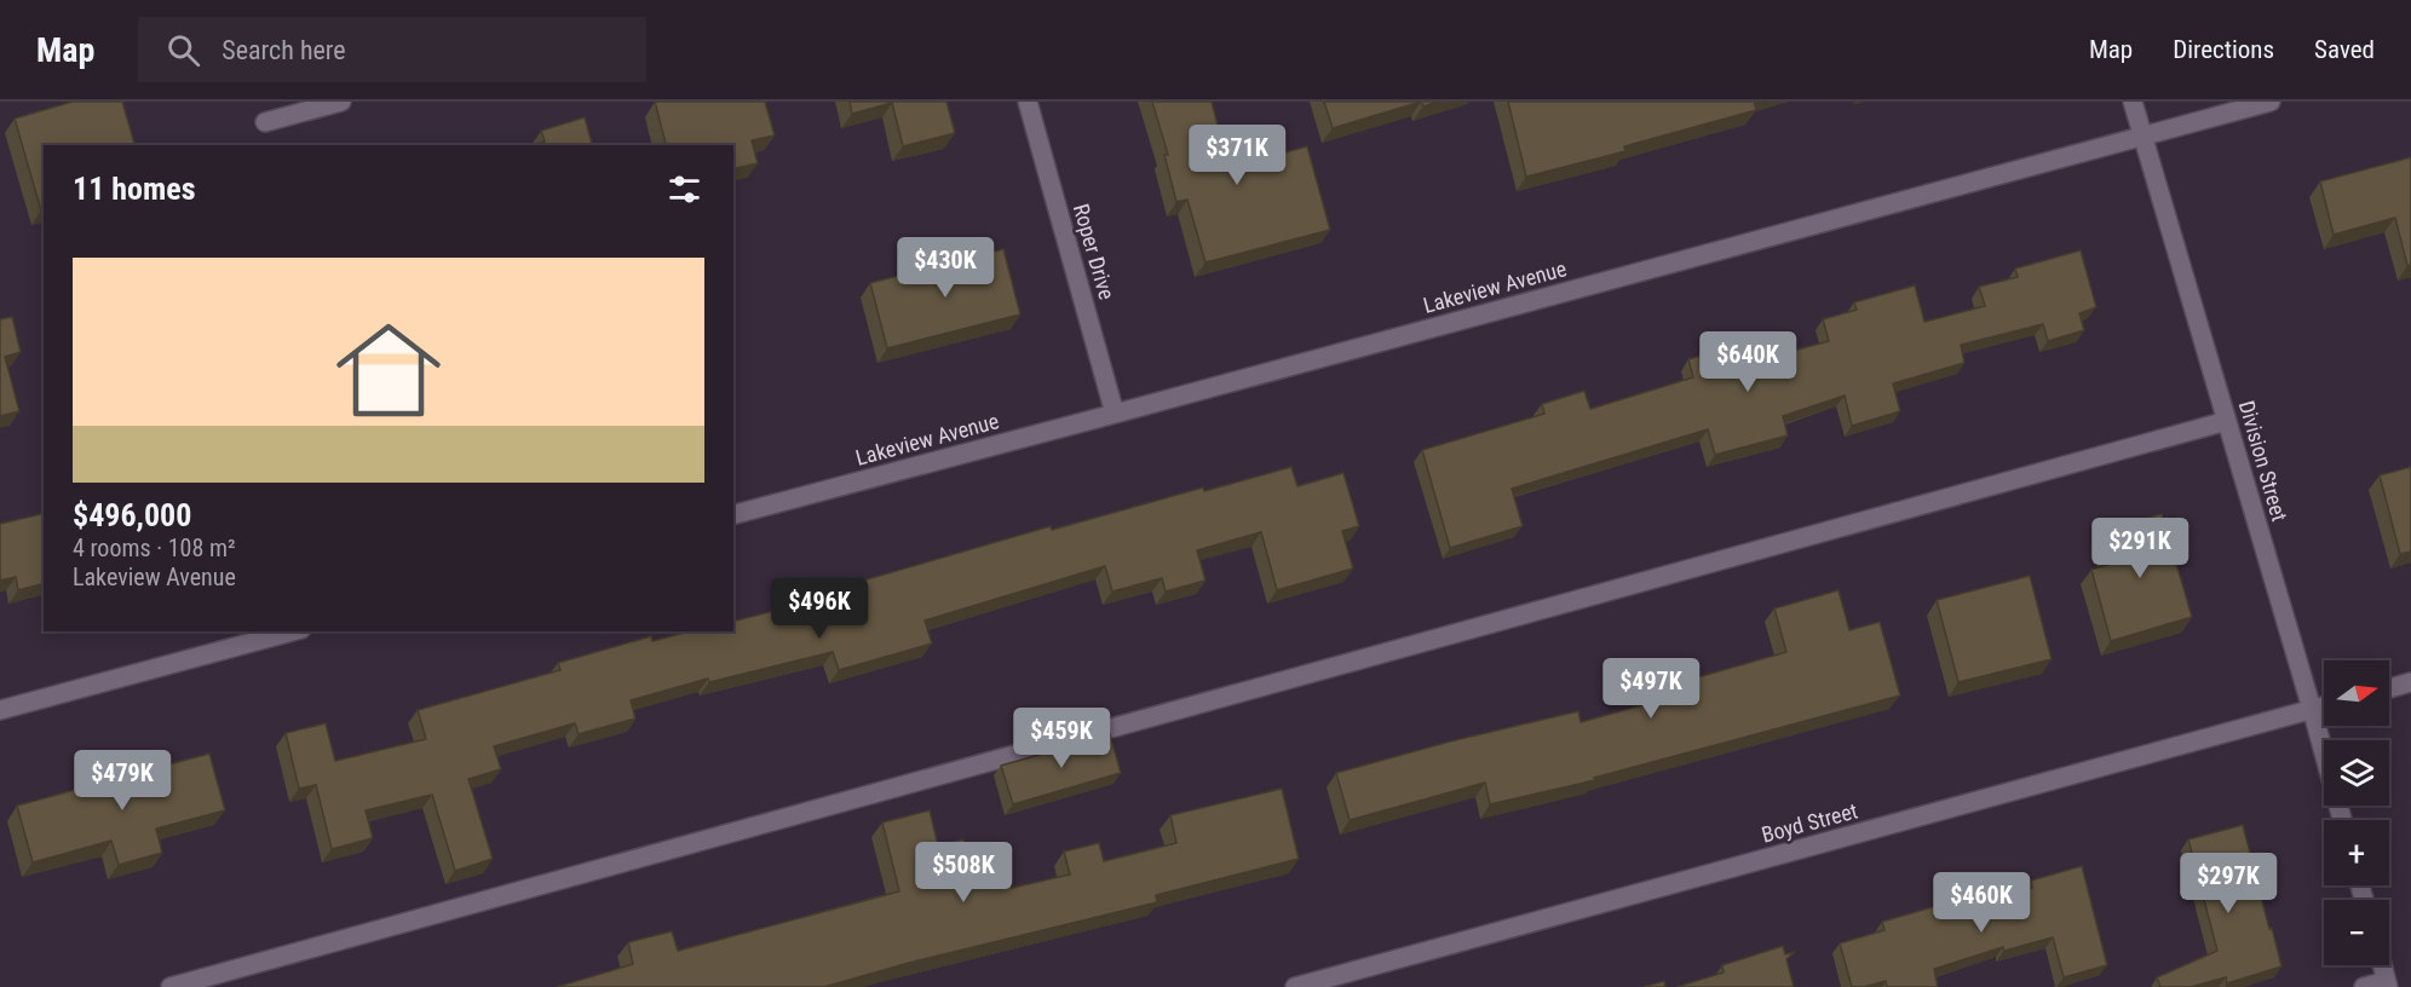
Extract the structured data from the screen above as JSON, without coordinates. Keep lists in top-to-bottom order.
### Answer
{
  "streets": {
    "street": [
      "Roper Drive",
      "Lakeview Avenue",
      "Division Street",
      "Boyd Street"
    ]
  },
  "crossings": [
    ["Roper Drive", "Lakeview Avenue"],
    ["Lakeview Avenue", "Division Street"],
    ["Division Street", "Boyd Street"]
  ],
  "north": "right",
  "page": {
    "header": "Map",
    "search": "Search here",
    "nav": ["Map", "Directions", "Saved"],
    "price": [
      "$371K",
      "$430K",
      "$640K",
      "$291K",
      "$496K",
      "$497K",
      "$459K",
      "$479K",
      "$508K",
      "$297K",
      "$460K"
    ],
    "heading": "11 homes",
    "list": [
      {
        "name": "$496,000",
        "note": "4 rooms · 108 m² · Lakeview Avenue"
      }
    ],
    "map_buttons": ["+", "−"]
  }
}
